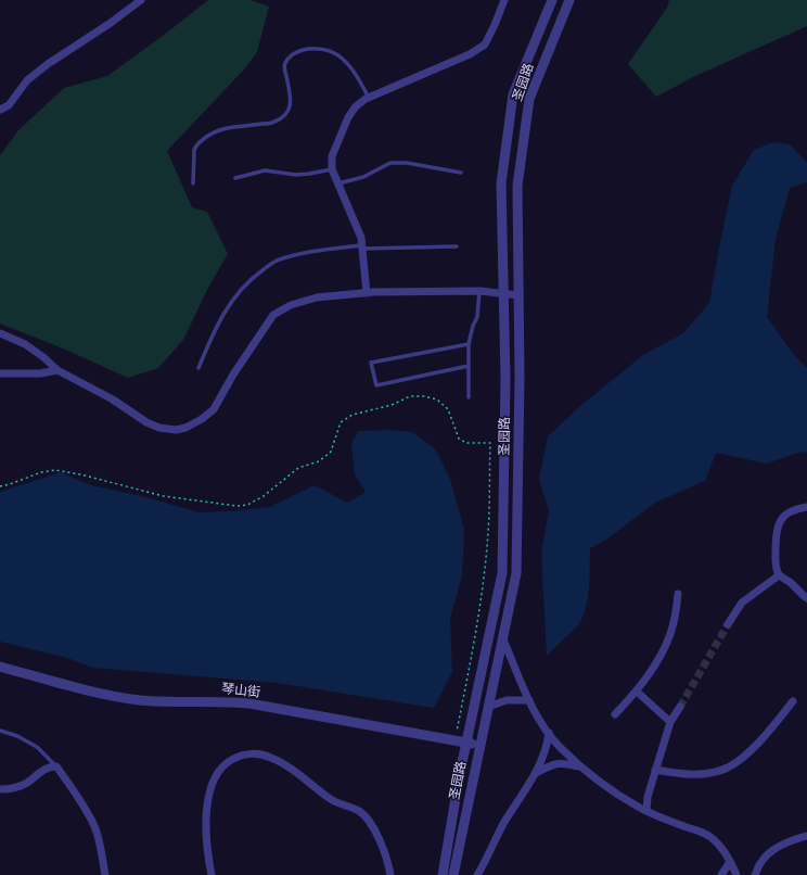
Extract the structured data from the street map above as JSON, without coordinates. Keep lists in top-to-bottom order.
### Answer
{
  "streets": {
    "street": ["圣园路", "琴山街"]
  },
  "crossings": [
    ["圣园路", "琴山街"]
  ]
}
